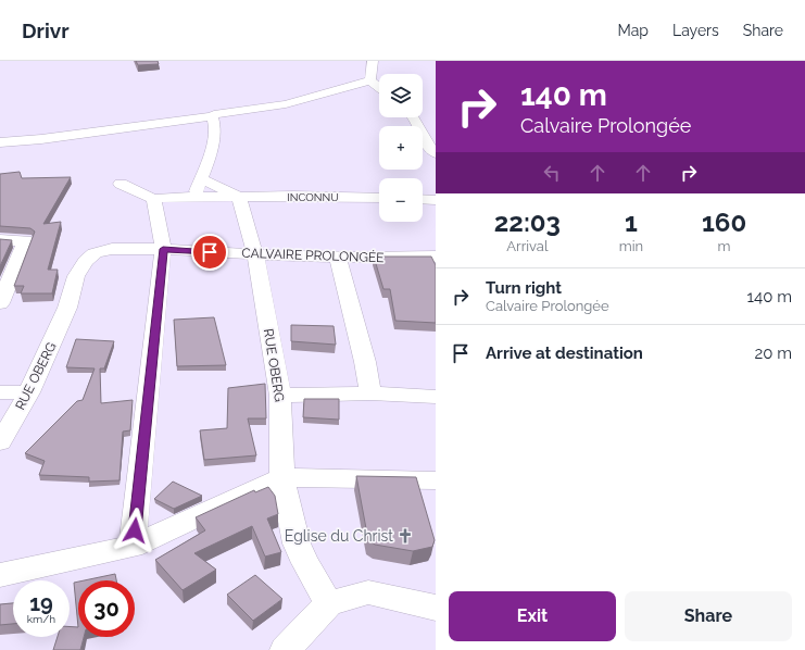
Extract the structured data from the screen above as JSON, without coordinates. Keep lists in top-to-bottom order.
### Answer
{
  "streets": {
    "street": ["INCONNU", "CALVAIRE PROLONGÉE", "RUE OBERG"]
  },
  "crossings": [
    ["CALVAIRE PROLONGÉE", "RUE OBERG"]
  ],
  "places": {
    "church": ["Eglise du Christ"]
  },
  "page": {
    "header": "Drivr",
    "nav": ["Map", "Layers", "Share"],
    "turn": ["140 m", "Calvaire Prolongée"],
    "map_buttons": ["+", "−"],
    "eta": [
      "22:03",
      "Arrival",
      "1",
      "min",
      "160",
      "m"
    ],
    "list": [
      {
        "name": "Turn right",
        "note": "Calvaire Prolongée",
        "value": "140 m"
      },
      {
        "name": "Arrive at destination",
        "value": "20 m"
      }
    ],
    "speed": "19 km/h",
    "limit": "30",
    "buttons": ["Exit", "Share"]
  }
}
